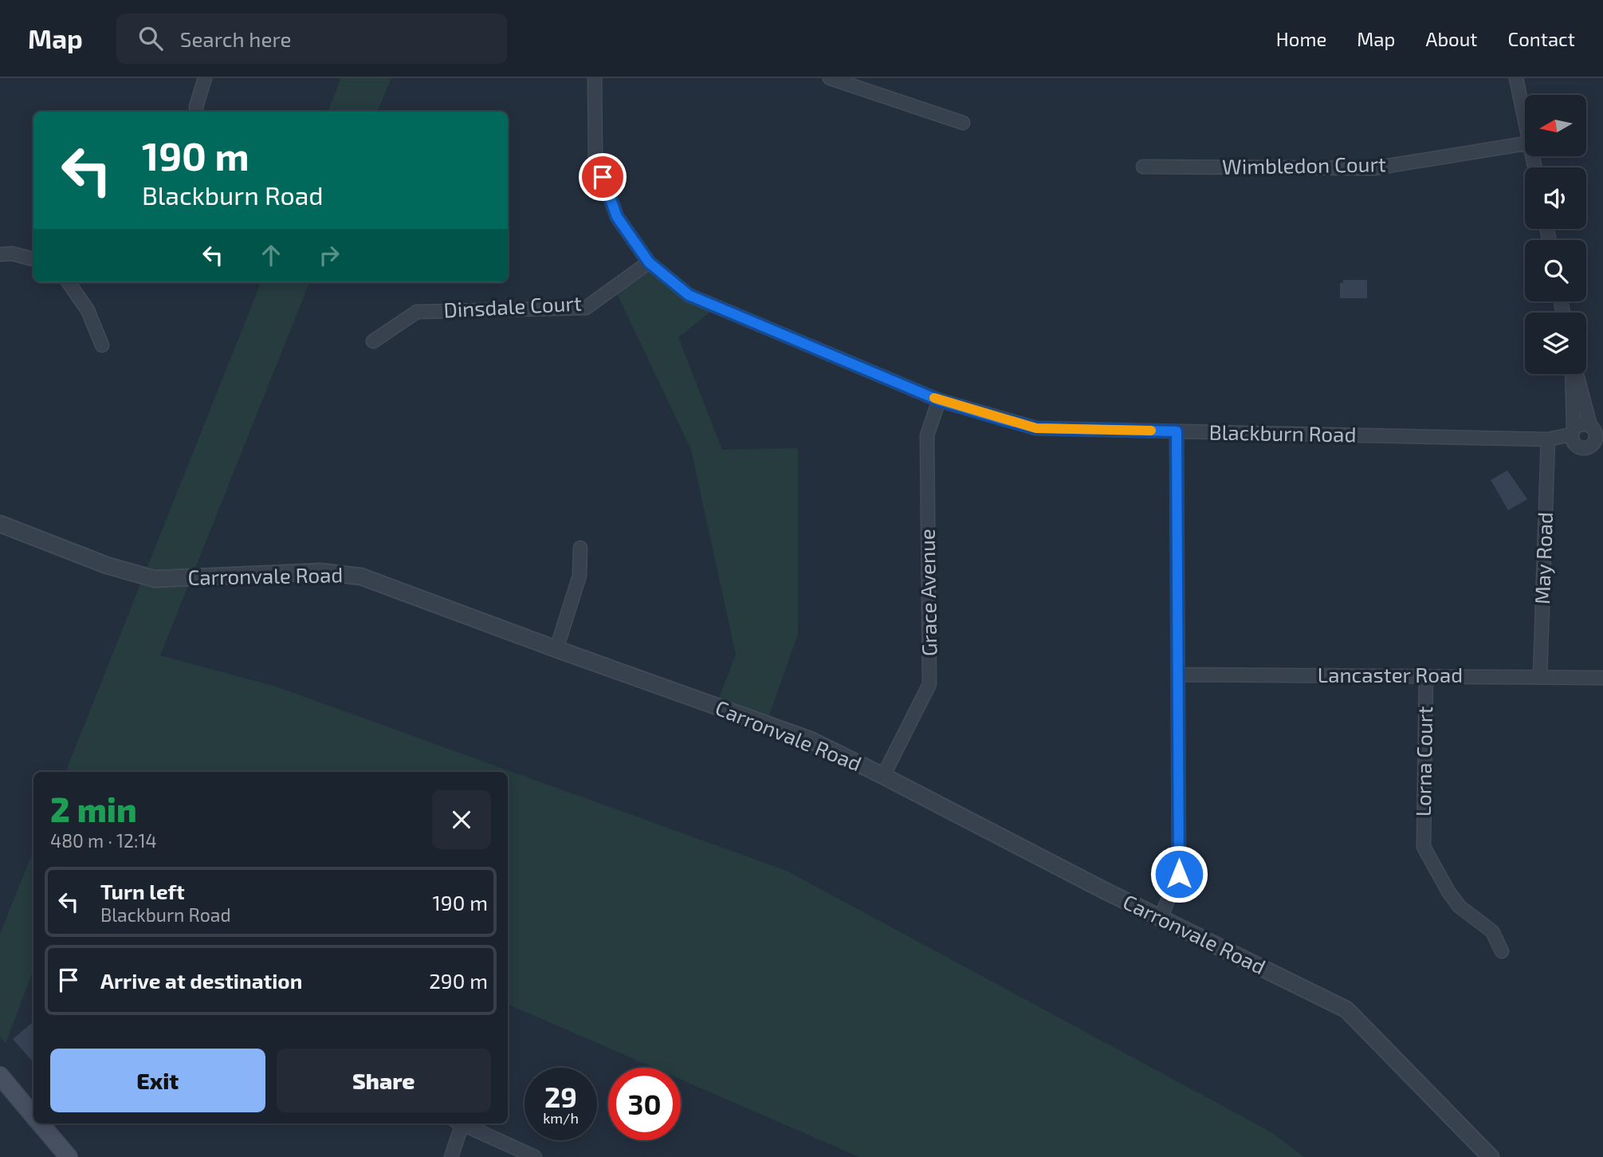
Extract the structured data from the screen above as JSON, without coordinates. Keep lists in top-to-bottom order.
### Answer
{
  "streets": {
    "street": [
      "Wimbledon Court",
      "Dinsdale Court",
      "Blackburn Road",
      "May Road",
      "Carronvale Road",
      "Grace Avenue",
      "Lancaster Road",
      "Lorna Court"
    ]
  },
  "crossings": [
    ["Dinsdale Court", "Blackburn Road"],
    ["Blackburn Road", "May Road"],
    ["Blackburn Road", "Grace Avenue"],
    ["May Road", "Lancaster Road"],
    ["Carronvale Road", "Grace Avenue"],
    ["Lancaster Road", "Lorna Court"]
  ],
  "north": "left",
  "page": {
    "header": "Map",
    "search": "Search here",
    "nav": [
      "Home",
      "Map",
      "About",
      "Contact"
    ],
    "turn": ["190 m", "Blackburn Road"],
    "heading": ["2 min", "480 m · 12:14"],
    "list": [
      {
        "name": "Turn left",
        "note": "Blackburn Road",
        "value": "190 m"
      },
      {
        "name": "Arrive at destination",
        "value": "290 m"
      }
    ],
    "buttons": ["Exit", "Share"],
    "speed": "29 km/h",
    "limit": "30"
  }
}
